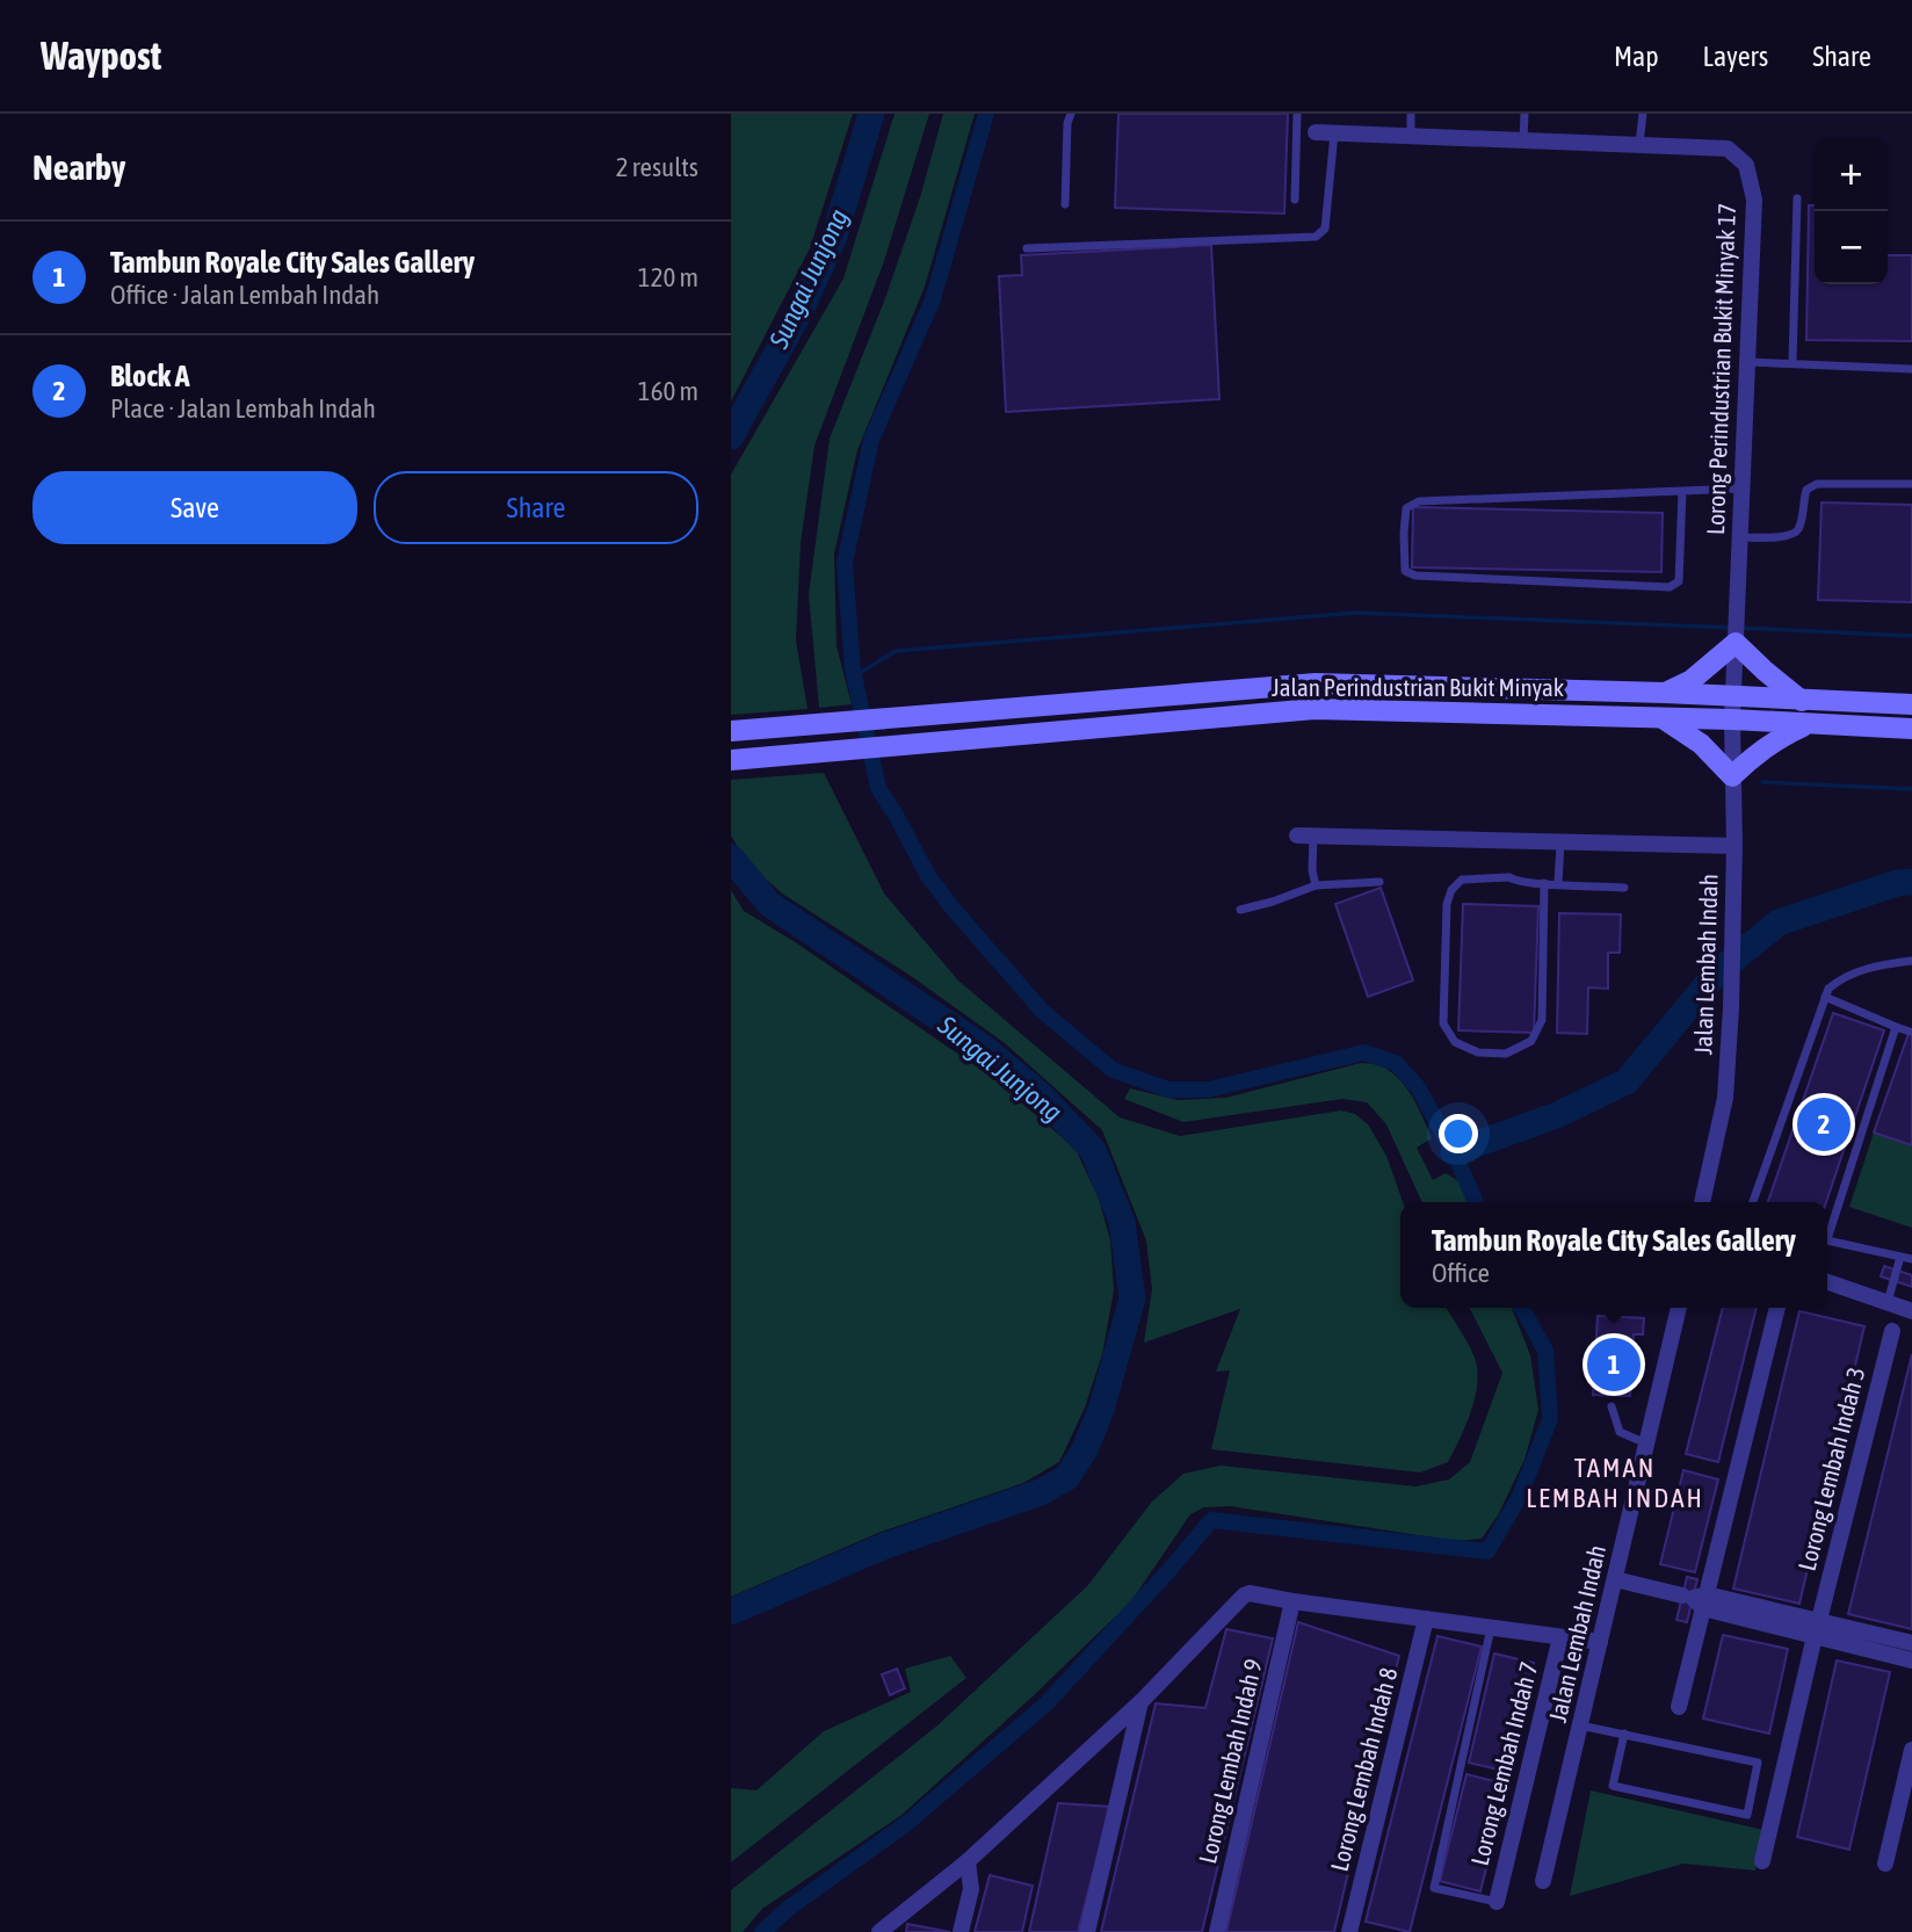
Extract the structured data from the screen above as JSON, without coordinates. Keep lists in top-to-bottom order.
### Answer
{
  "streets": {
    "main road": ["Jalan Perindustrian Bukit Minyak"],
    "street": [
      "Lorong Perindustrian Bukit Minyak 17",
      "Jalan Lembah Indah",
      "Lorong Lembah Indah 3",
      "Lorong Lembah Indah 9",
      "Lorong Lembah Indah 7",
      "Lorong Lembah Indah 8"
    ]
  },
  "crossings": [
    ["Lorong Perindustrian Bukit Minyak 17", "Jalan Perindustrian Bukit Minyak"],
    ["Lorong Perindustrian Bukit Minyak 17", "Jalan Lembah Indah"],
    ["Jalan Perindustrian Bukit Minyak", "Jalan Lembah Indah"]
  ],
  "districts": ["TAMAN LEMBAH INDAH"],
  "water": ["Sungai Junjong"],
  "page": {
    "header": "Waypost",
    "nav": ["Map", "Layers", "Share"],
    "heading": ["Nearby", "2 results"],
    "map_buttons": ["+", "−"],
    "list": [
      {
        "mark": "1",
        "name": "Tambun Royale City Sales Gallery",
        "note": "Office · Jalan Lembah Indah",
        "value": "120 m"
      },
      {
        "mark": "2",
        "name": "Block A",
        "note": "Place · Jalan Lembah Indah",
        "value": "160 m"
      }
    ],
    "buttons": ["Save", "Share"],
    "pins": ["2", "1"],
    "popup": ["Tambun Royale City Sales Gallery", "Office"]
  }
}
